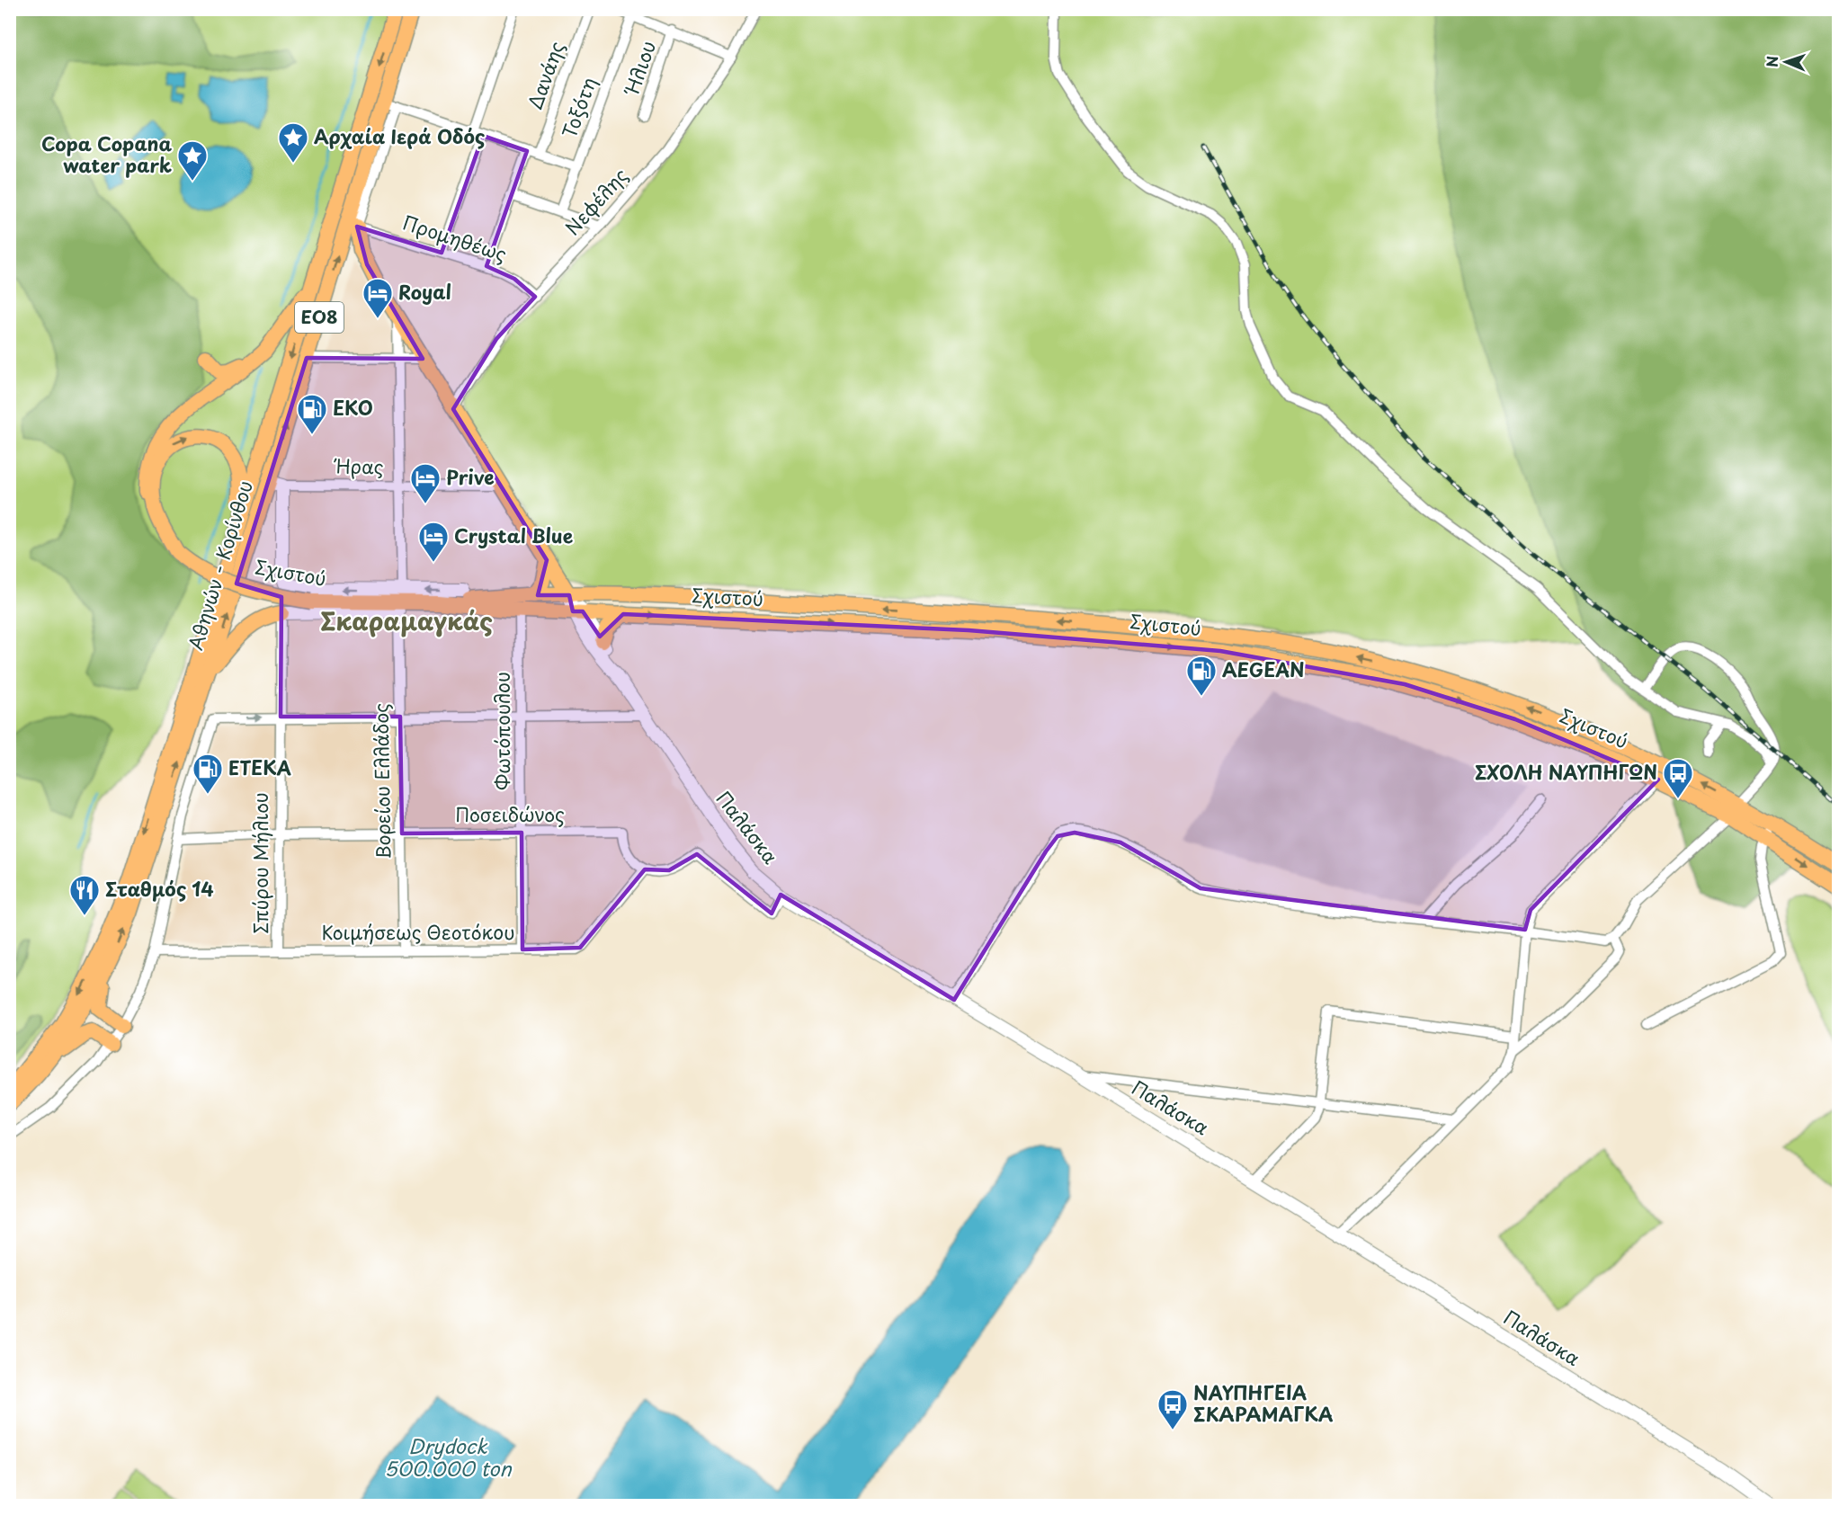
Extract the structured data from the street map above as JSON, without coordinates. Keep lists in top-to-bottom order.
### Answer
{
  "streets": {
    "main road": ["ΕΟ8", "Αθηνών - Κορίνθου", "Σχιστού"],
    "street": [
      "Ήλιου",
      "Δανάης",
      "Τοξότη",
      "Νεφέλης",
      "Προμηθέως",
      "Ήρας",
      "Φωτόπουλου",
      "Βορείου Ελλάδος",
      "Ποσειδώνος",
      "Παλάσκα",
      "Σπύρου Μήλιου",
      "Κοιμήσεως Θεοτόκου"
    ]
  },
  "crossings": [
    ["Νεφέλης", "Προμηθέως"],
    ["Ήρας", "Αθηνών - Κορίνθου"],
    ["Ήρας", "Σχιστού"],
    ["Αθηνών - Κορίνθου", "Σχιστού"],
    ["Σχιστού", "Φωτόπουλου"],
    ["Σχιστού", "Βορείου Ελλάδος"],
    ["Σχιστού", "Παλάσκα"],
    ["Σχιστού", "Σπύρου Μήλιου"],
    ["Φωτόπουλου", "Ποσειδώνος"],
    ["Φωτόπουλου", "Κοιμήσεως Θεοτόκου"],
    ["Βορείου Ελλάδος", "Ποσειδώνος"],
    ["Βορείου Ελλάδος", "Κοιμήσεως Θεοτόκου"],
    ["Ποσειδώνος", "Σπύρου Μήλιου"],
    ["Ποσειδώνος", "Κοιμήσεως Θεοτόκου"],
    ["Σπύρου Μήλιου", "Κοιμήσεως Θεοτόκου"]
  ],
  "districts": ["Σκαραμαγκάς"],
  "water": ["Drydock 500.000 ton"],
  "places": {
    "place": ["Αρχαία Ιερά Οδός", "Copa Copana water park"],
    "hotel": ["Royal", "Prive", "Crystal Blue"],
    "fuel station": ["EKO", "AEGEAN", "ETEKA"],
    "bus stop": ["ΣΧΟΛΗ ΝΑΥΠΗΓΩΝ", "ΝΑΥΠΗΓΕΙΑ ΣΚΑΡΑΜΑΓΚΑ"],
    "restaurant": ["Σταθμός 14"]
  },
  "north": "left"
}
